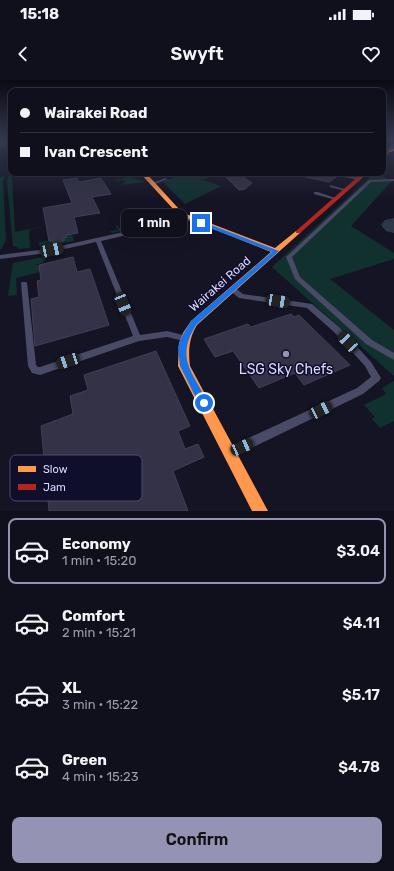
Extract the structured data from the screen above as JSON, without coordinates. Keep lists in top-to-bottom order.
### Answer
{
  "streets": {
    "street": ["Wairakei Road"]
  },
  "places": ["LSG Sky Chefs"],
  "legend": ["Slow", "Jam"],
  "page": {
    "status": "15:18",
    "header": "Swyft",
    "banner": ["Wairakei Road", "Ivan Crescent"],
    "bubble": "1 min",
    "list": [
      {
        "name": "Economy",
        "note": "1 min · 15:20",
        "value": "$3.04"
      },
      {
        "name": "Comfort",
        "note": "2 min · 15:21",
        "value": "$4.11"
      },
      {
        "name": "XL",
        "note": "3 min · 15:22",
        "value": "$5.17"
      },
      {
        "name": "Green",
        "note": "4 min · 15:23",
        "value": "$4.78"
      }
    ],
    "buttons": "Confirm"
  }
}
